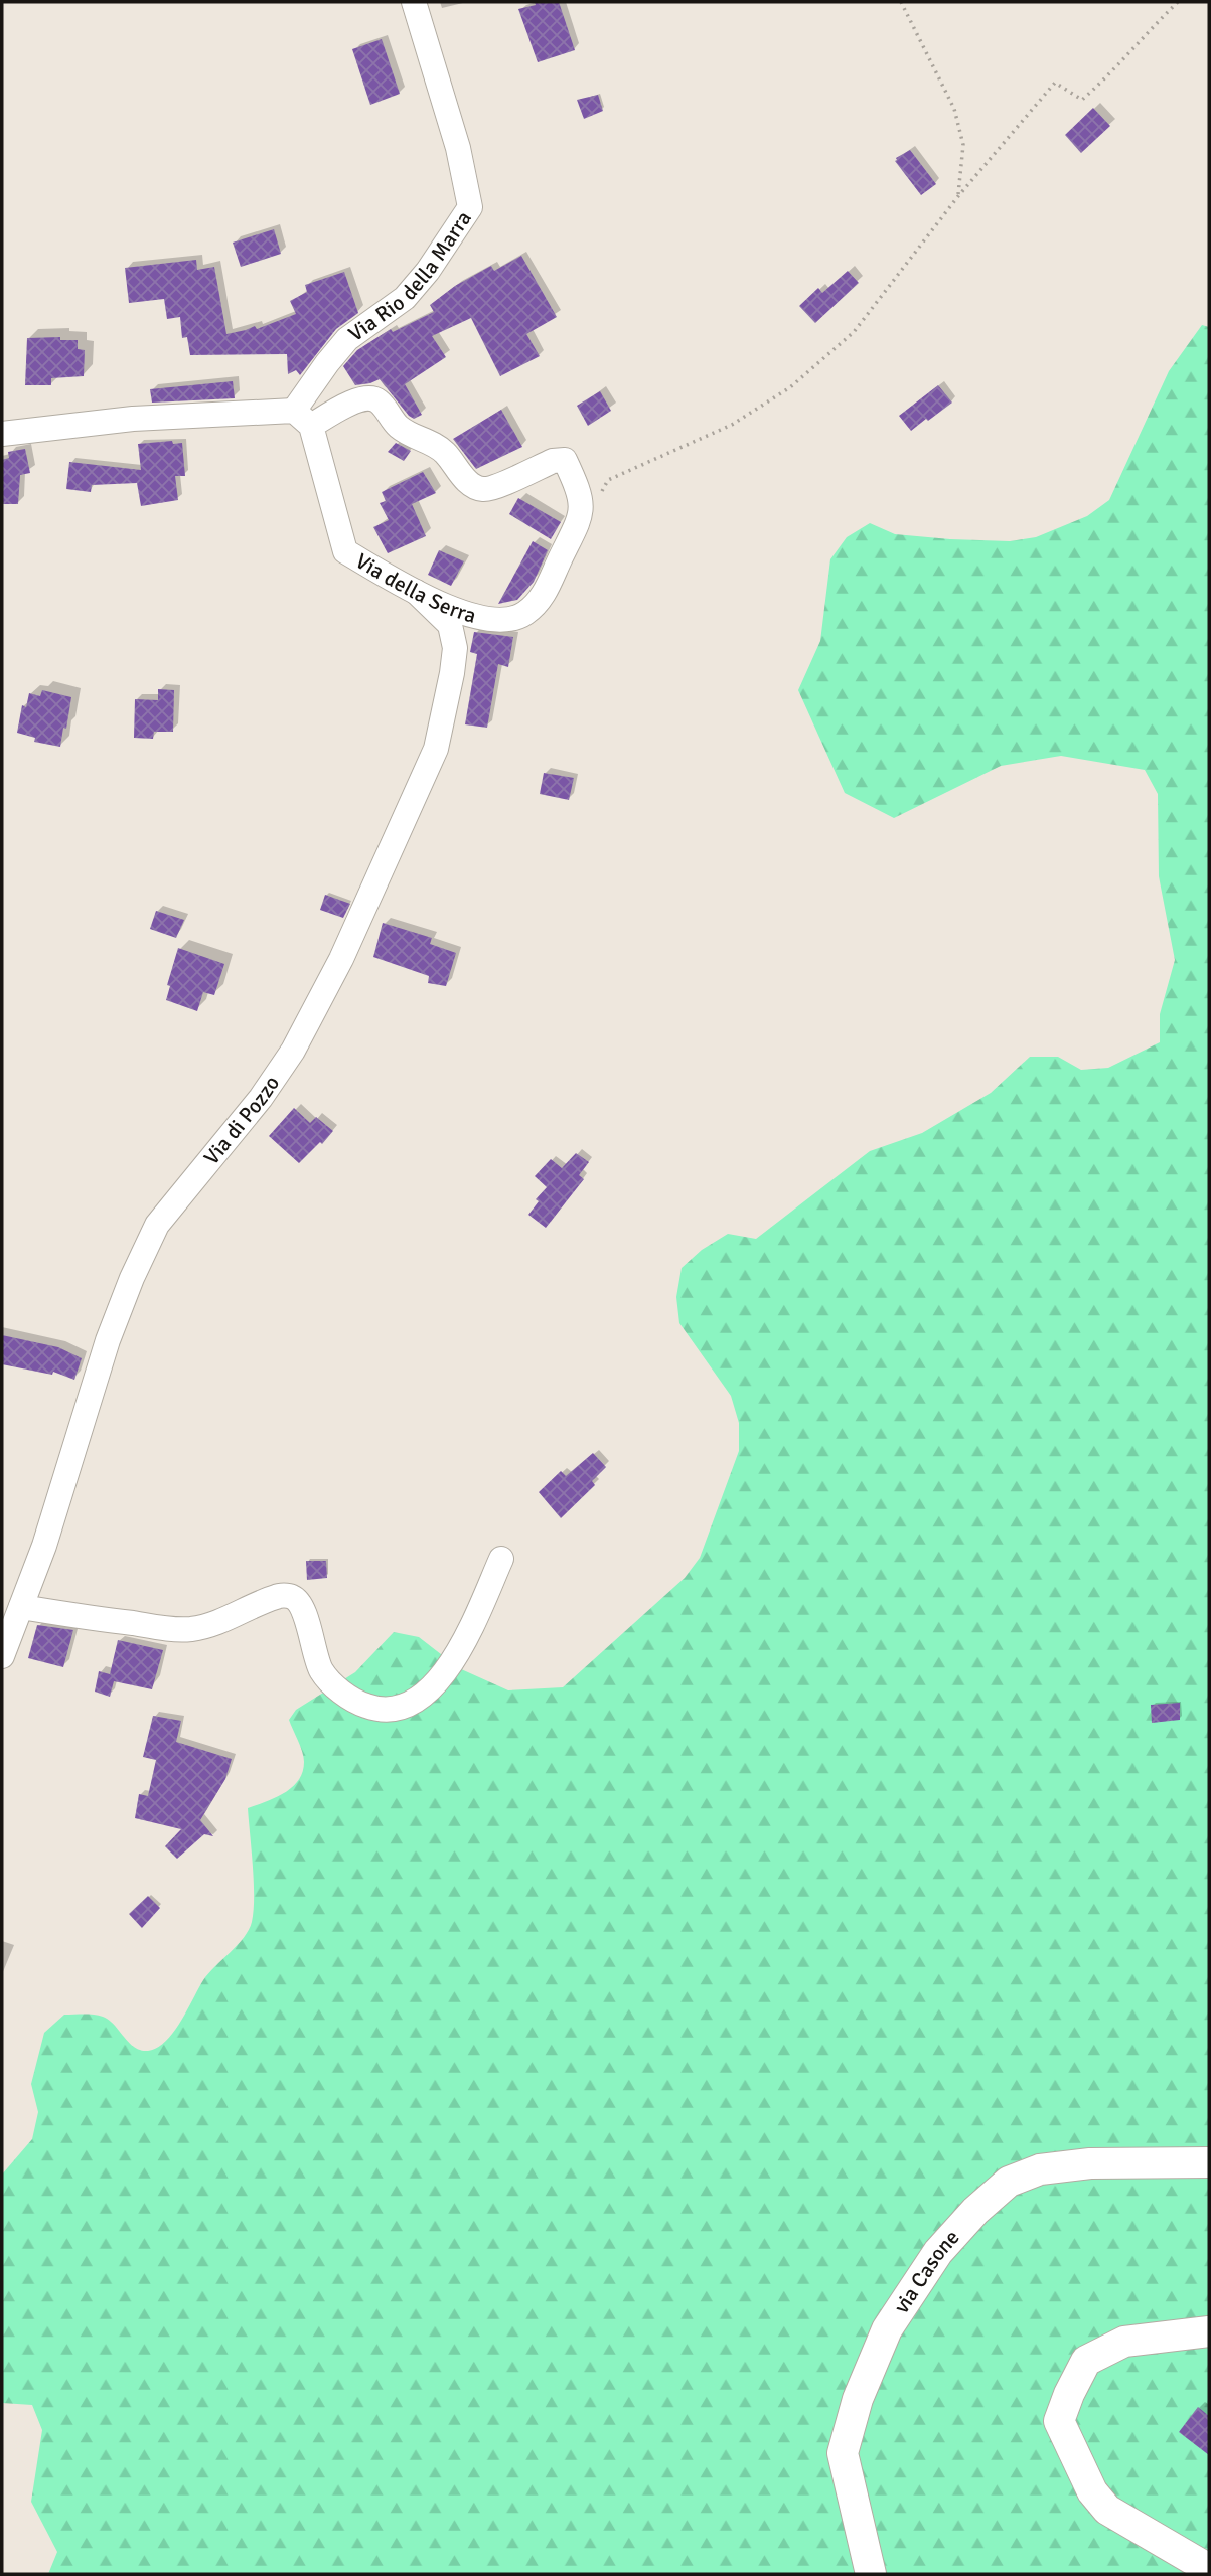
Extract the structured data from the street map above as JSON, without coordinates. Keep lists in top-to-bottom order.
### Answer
{
  "streets": {
    "street": [
      "Via Rio della Marra",
      "Via della Serra",
      "Via di Pozzo",
      "via Casone"
    ]
  },
  "crossings": [
    ["Via Rio della Marra", "Via della Serra"],
    ["Via della Serra", "Via di Pozzo"]
  ]
}
